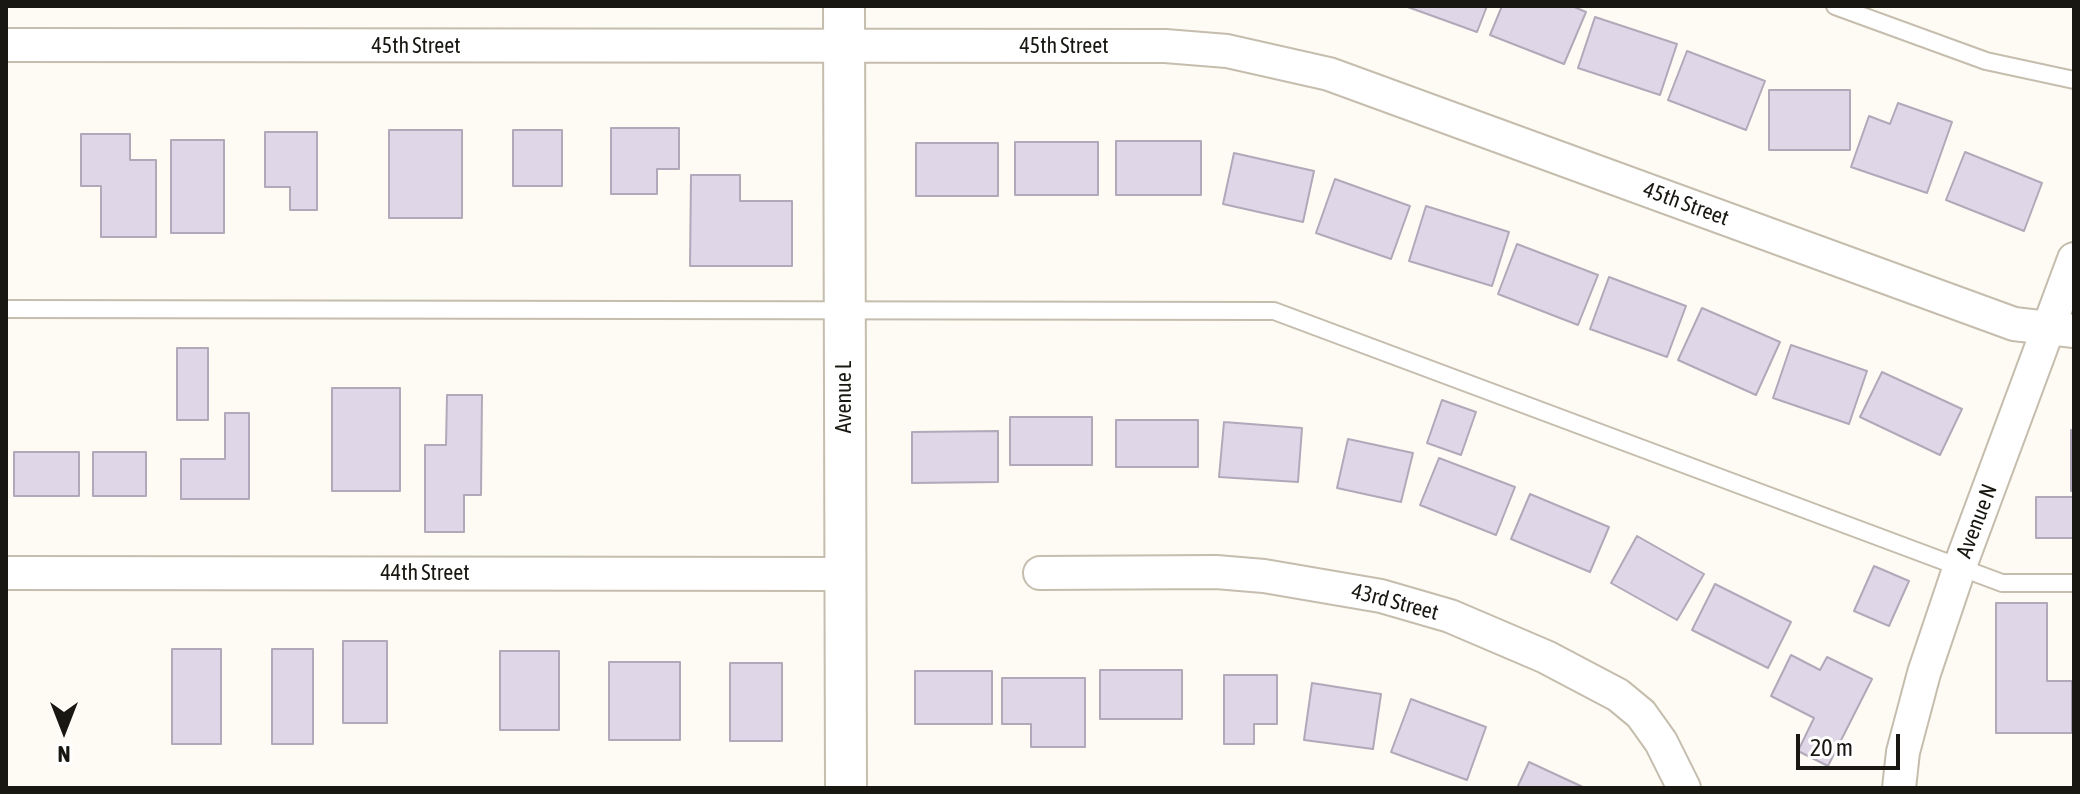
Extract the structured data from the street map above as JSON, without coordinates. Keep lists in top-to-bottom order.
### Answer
{
  "streets": {
    "street": [
      "45th Street",
      "Avenue L",
      "Avenue N",
      "44th Street",
      "43rd Street"
    ]
  },
  "crossings": [
    ["45th Street", "Avenue L"],
    ["45th Street", "Avenue N"],
    ["Avenue L", "44th Street"]
  ],
  "scale_bar": "20 m",
  "north": "bottom"
}
